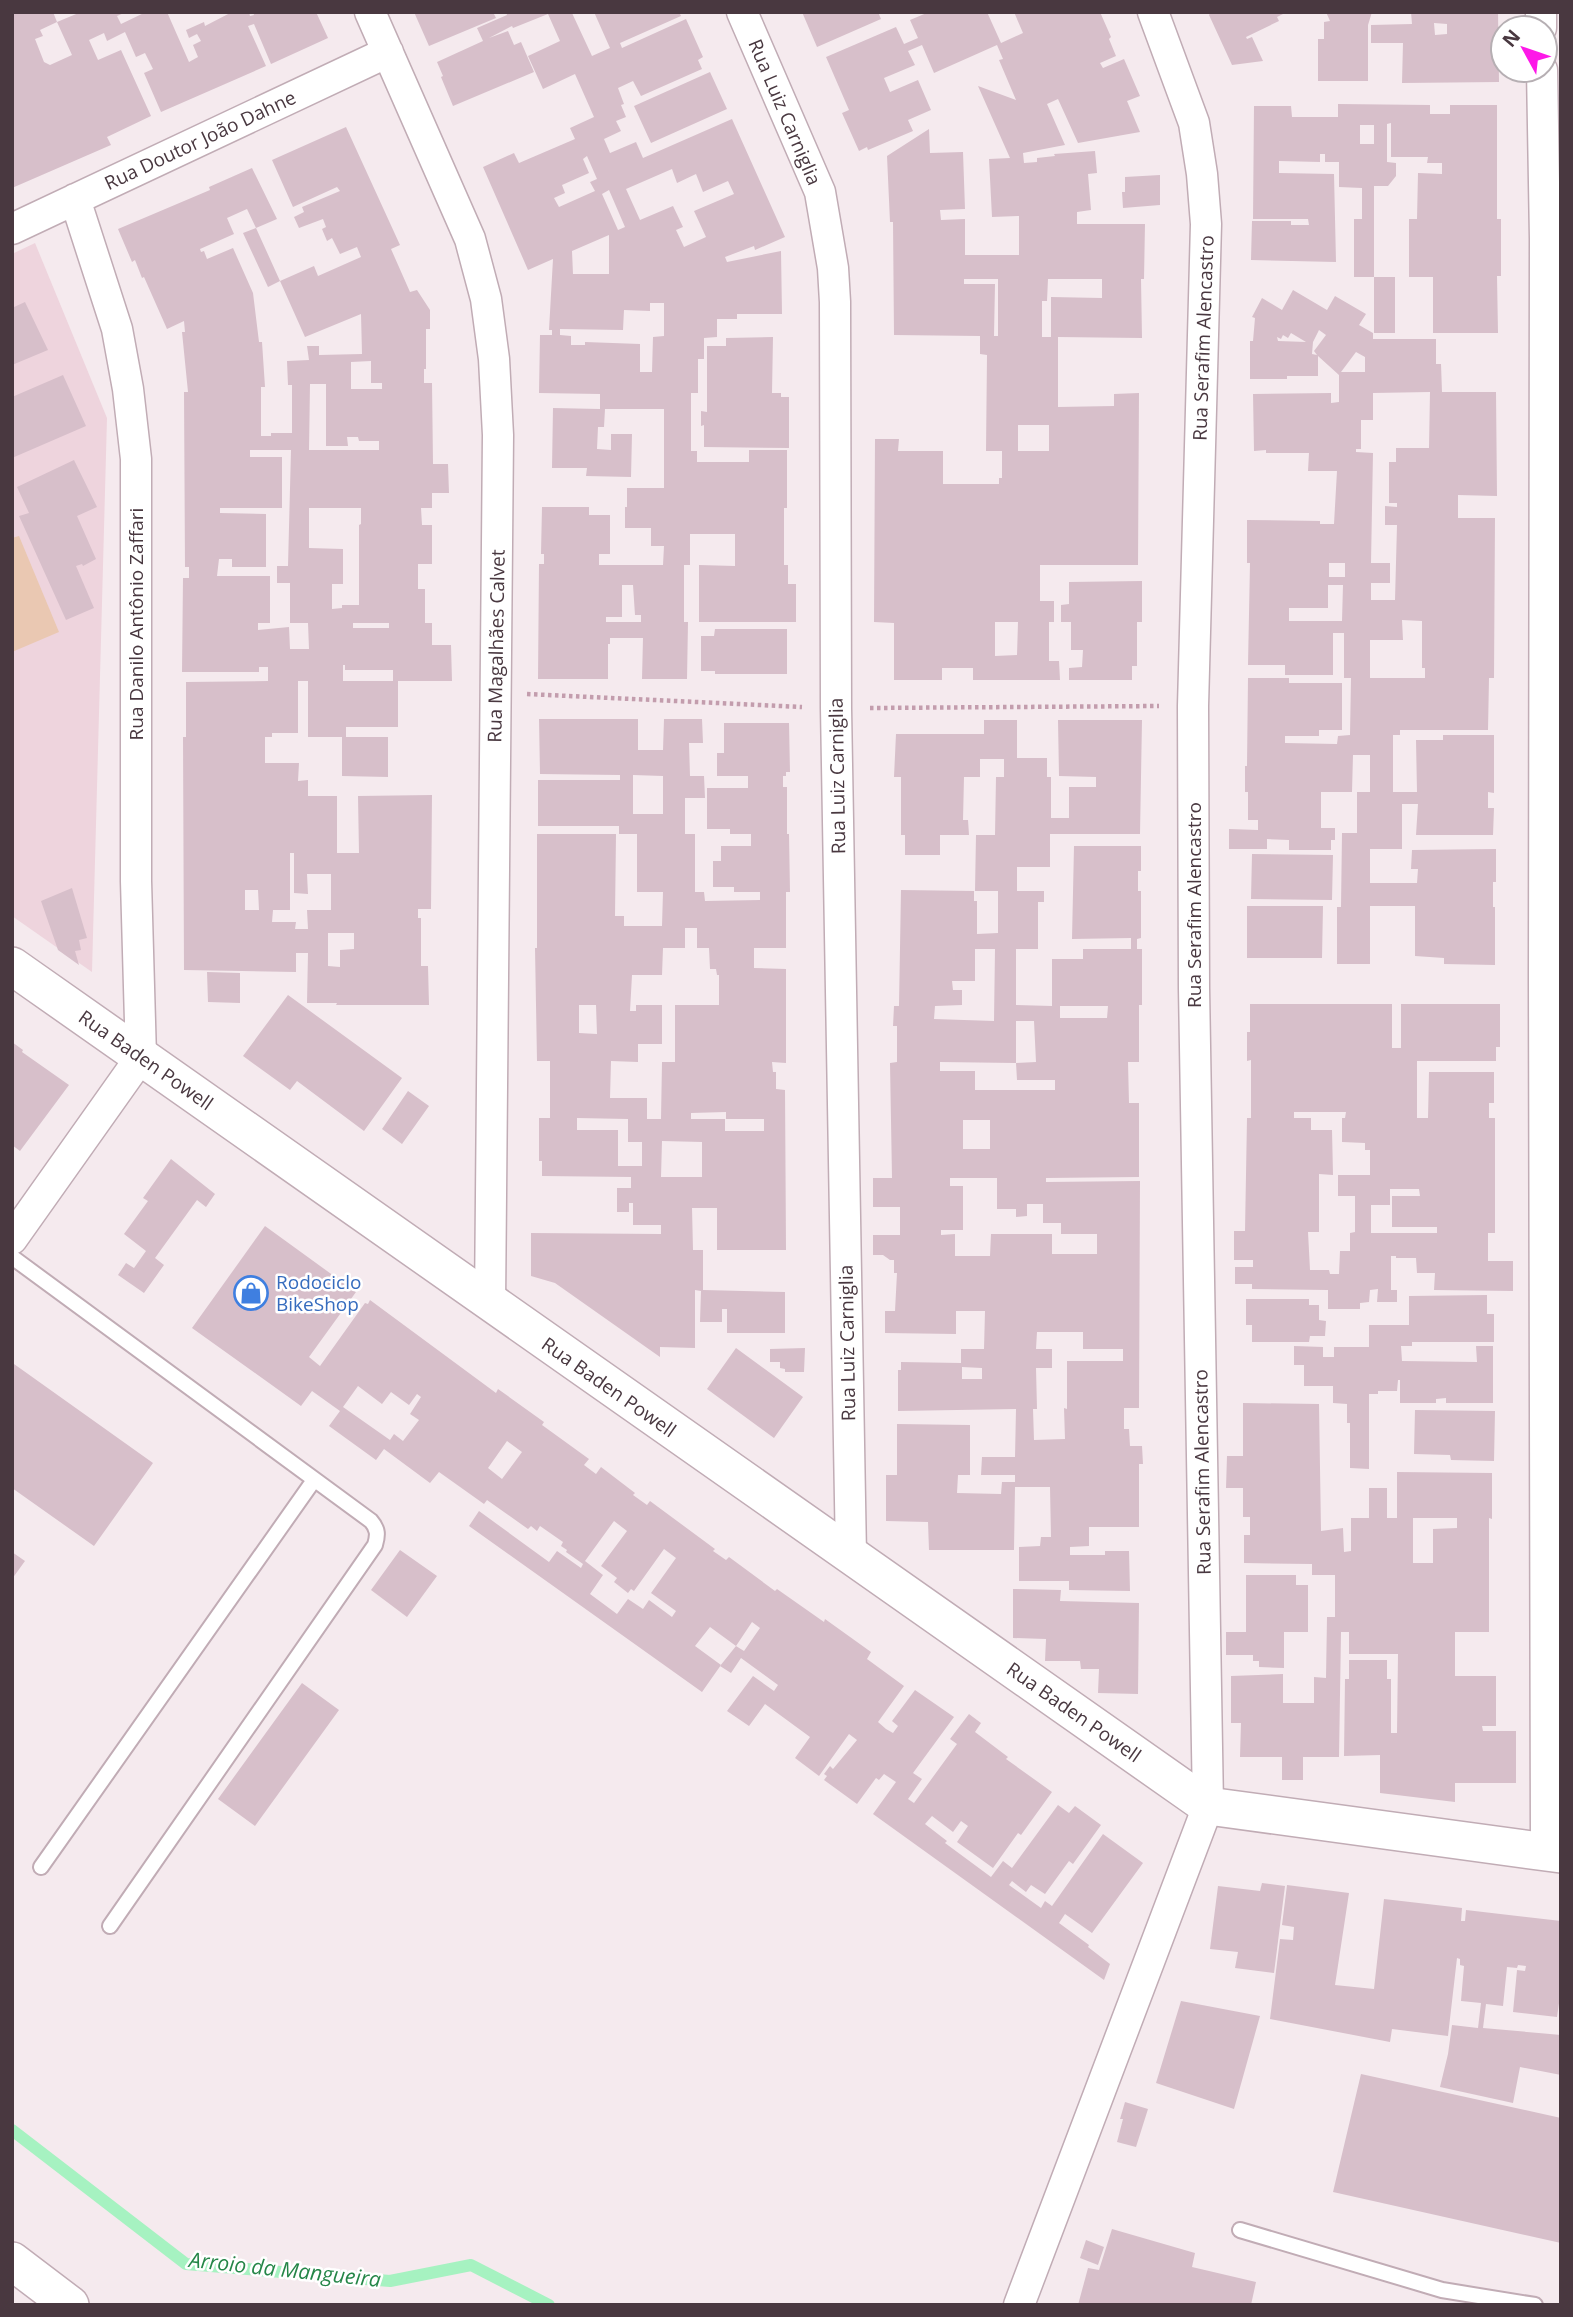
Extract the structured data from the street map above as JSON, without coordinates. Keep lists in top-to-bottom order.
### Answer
{
  "streets": {
    "street": [
      "Rua Luiz Carniglia",
      "Rua Doutor João Dahne",
      "Rua Serafim Alencastro",
      "Rua Danilo Antônio Zaffari",
      "Rua Magalhães Calvet",
      "Rua Baden Powell"
    ]
  },
  "crossings": [
    ["Rua Luiz Carniglia", "Rua Baden Powell"],
    ["Rua Doutor João Dahne", "Rua Danilo Antônio Zaffari"],
    ["Rua Doutor João Dahne", "Rua Magalhães Calvet"],
    ["Rua Serafim Alencastro", "Rua Baden Powell"],
    ["Rua Danilo Antônio Zaffari", "Rua Baden Powell"],
    ["Rua Magalhães Calvet", "Rua Baden Powell"]
  ],
  "water": ["Arroio da Mangueira"],
  "places": {
    "shop": ["Rodociclo BikeShop"]
  },
  "north": "top left"
}
